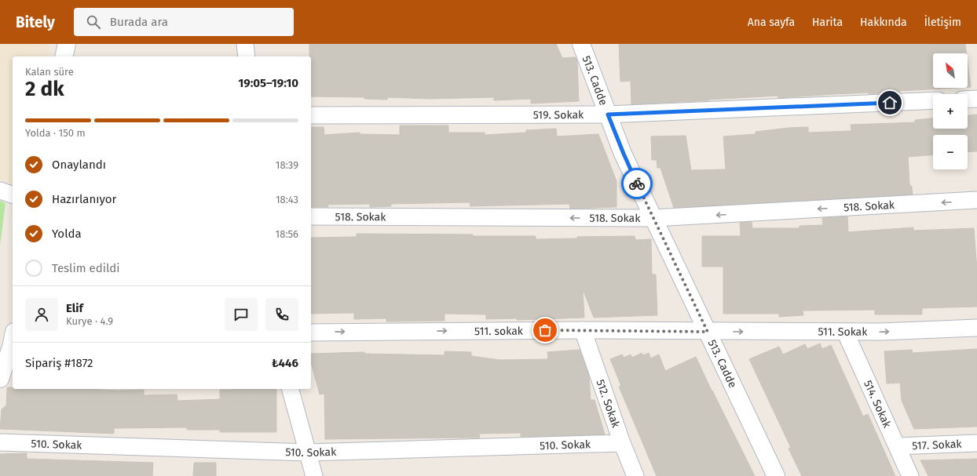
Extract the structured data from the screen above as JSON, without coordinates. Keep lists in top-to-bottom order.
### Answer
{
  "streets": {
    "street": [
      "513. Cadde",
      "519. Sokak",
      "518. Sokak",
      "511. sokak",
      "511. Sokak",
      "512. Sokak",
      "514. Sokak",
      "510. Sokak",
      "517. Sokak"
    ]
  },
  "crossings": [
    ["513. Cadde", "519. Sokak"],
    ["513. Cadde", "518. Sokak"],
    ["513. Cadde", "511. sokak"],
    ["513. Cadde", "511. Sokak"],
    ["511. sokak", "511. Sokak"],
    ["511. sokak", "512. Sokak"],
    ["511. Sokak", "514. Sokak"],
    ["512. Sokak", "510. Sokak"],
    ["514. Sokak", "517. Sokak"]
  ],
  "one_way": ["518. Sokak", "511. sokak", "511. Sokak"],
  "north": "top left",
  "page": {
    "header": "Bitely",
    "search": "Burada ara",
    "nav": [
      "Ana sayfa",
      "Harita",
      "Hakkında",
      "İletişim"
    ],
    "map_buttons": ["+", "−"],
    "heading": ["2 dk", "Kalan süre", "19:05–19:10"],
    "panel": [
      "Elif",
      "Kurye · 4.9",
      "Sipariş #1872",
      "₺446"
    ],
    "bar": "Yolda · 150 m",
    "list": [
      ["Onaylandı", "18:39"],
      ["Hazırlanıyor", "18:43"],
      ["Yolda", "18:56"],
      "Teslim edildi"
    ]
  }
}
